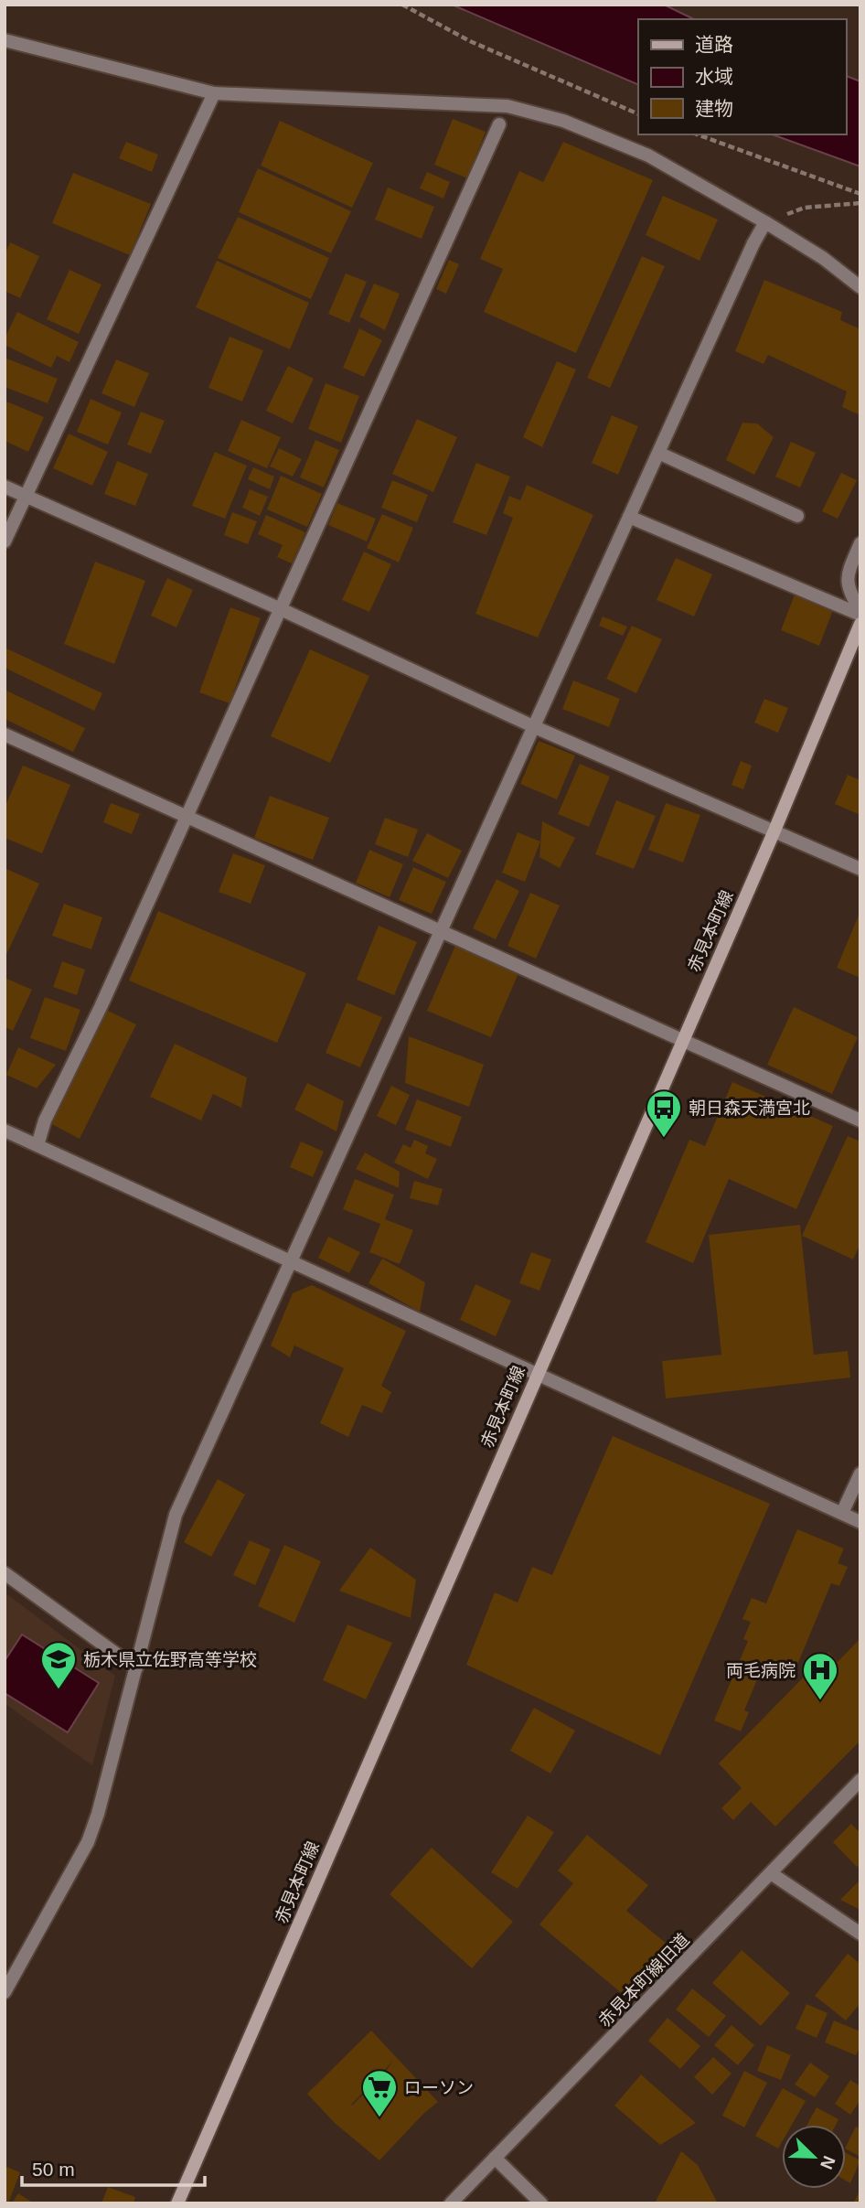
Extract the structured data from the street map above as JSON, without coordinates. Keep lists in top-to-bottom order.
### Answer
{
  "streets": {
    "main road": ["赤見本町線"],
    "street": ["赤見本町線旧道"]
  },
  "places": {
    "bus stop": ["朝日森天満宮北"],
    "school or university": ["栃木県立佐野高等学校"],
    "hospital": ["両毛病院"],
    "supermarket": ["ローソン"]
  },
  "legend": ["道路", "水域", "建物"],
  "scale_bar": "50 m",
  "north": "bottom right"
}
